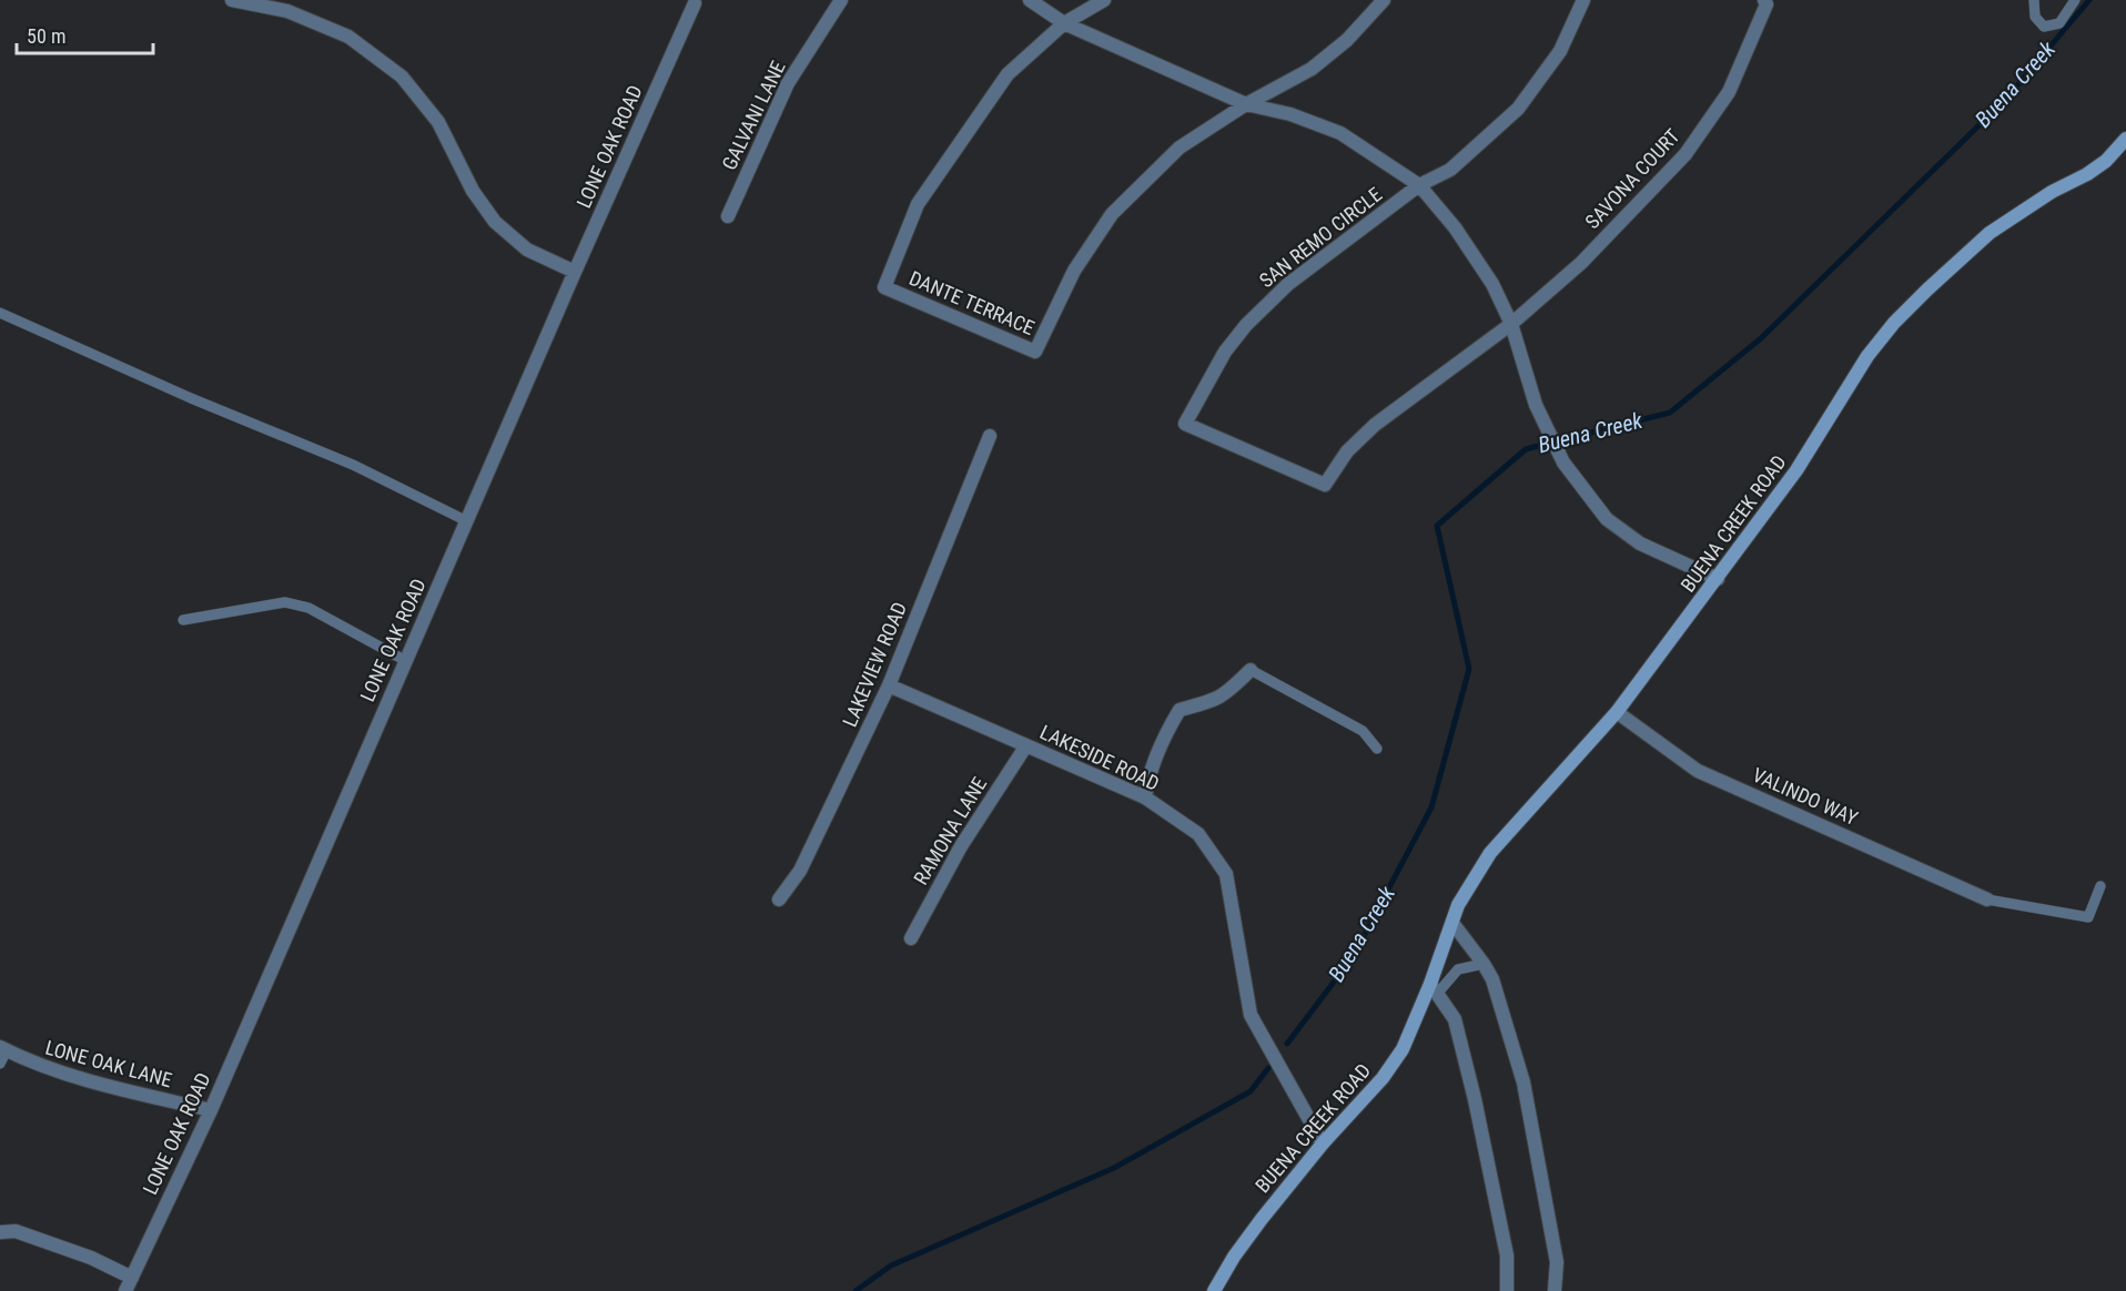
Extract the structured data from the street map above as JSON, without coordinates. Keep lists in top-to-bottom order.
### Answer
{
  "streets": {
    "main road": ["BUENA CREEK ROAD"],
    "street": [
      "GALVANI LANE",
      "LONE OAK ROAD",
      "SAVONA COURT",
      "SAN REMO CIRCLE",
      "DANTE TERRACE",
      "LAKEVIEW ROAD",
      "LAKESIDE ROAD",
      "VALINDO WAY",
      "RAMONA LANE",
      "LONE OAK LANE"
    ]
  },
  "crossings": [
    ["LONE OAK ROAD", "LONE OAK LANE"],
    ["SAVONA COURT", "SAN REMO CIRCLE"],
    ["BUENA CREEK ROAD", "LAKESIDE ROAD"],
    ["BUENA CREEK ROAD", "VALINDO WAY"],
    ["LAKEVIEW ROAD", "LAKESIDE ROAD"],
    ["LAKESIDE ROAD", "RAMONA LANE"]
  ],
  "water": ["Buena Creek"],
  "scale_bar": "50 m"
}
